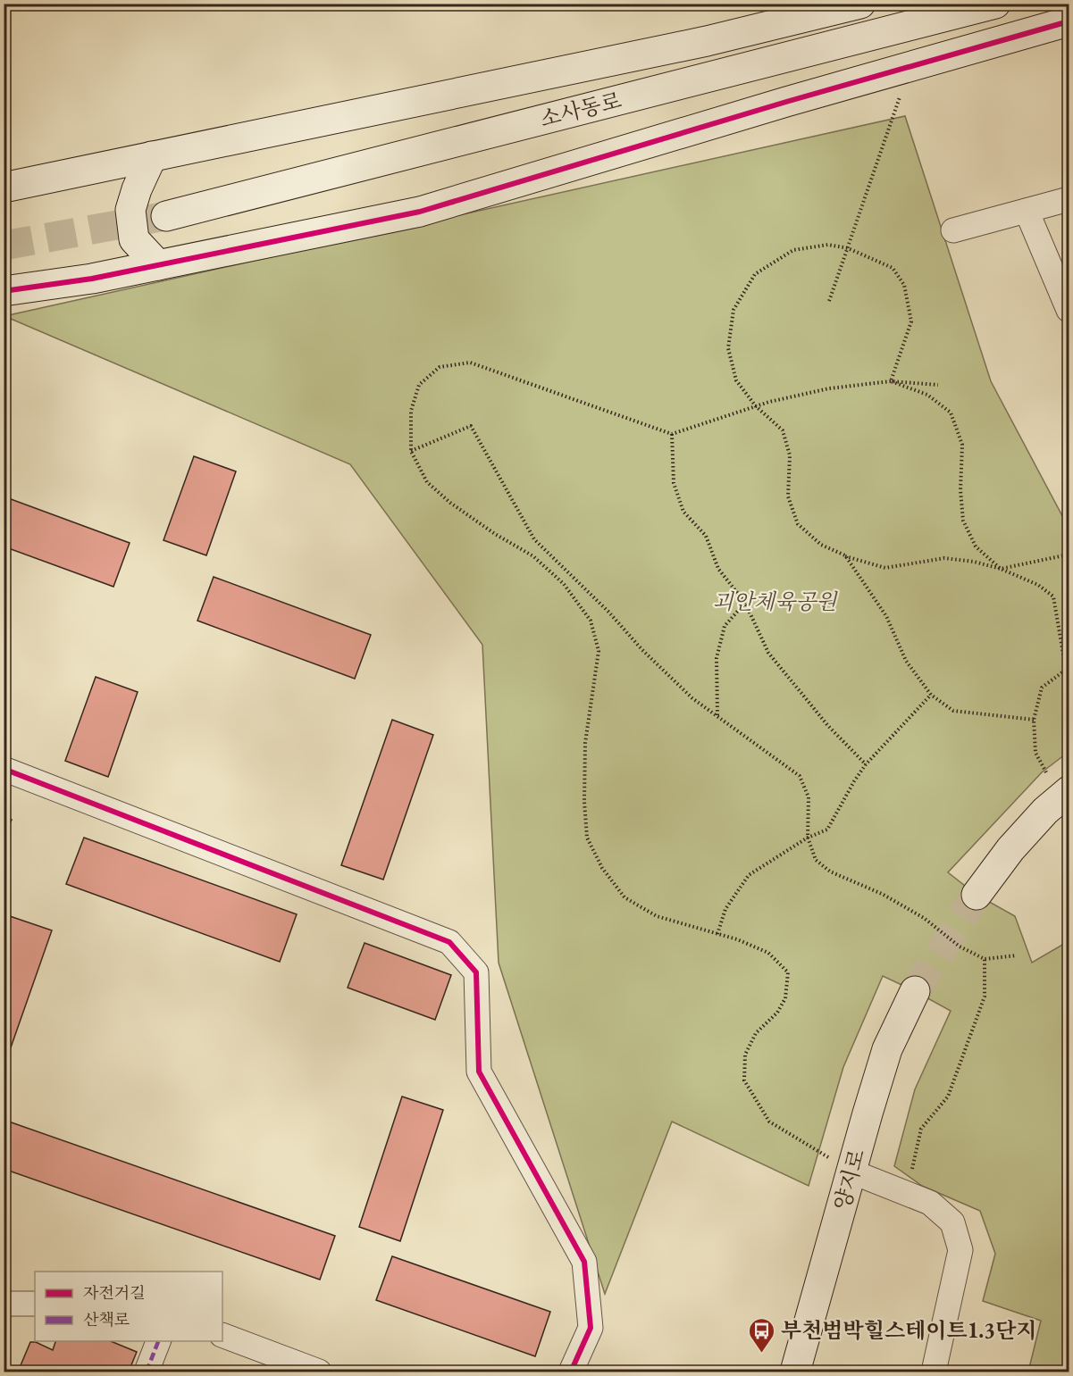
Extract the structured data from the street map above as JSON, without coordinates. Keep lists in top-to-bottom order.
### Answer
{
  "streets": {
    "street": ["소사동로", "양지로"]
  },
  "parks": ["괴안체육공원"],
  "places": {
    "bus stop": ["부천범박힐스테이트1.3단지"]
  },
  "legend": ["자전거길", "산책로"]
}
